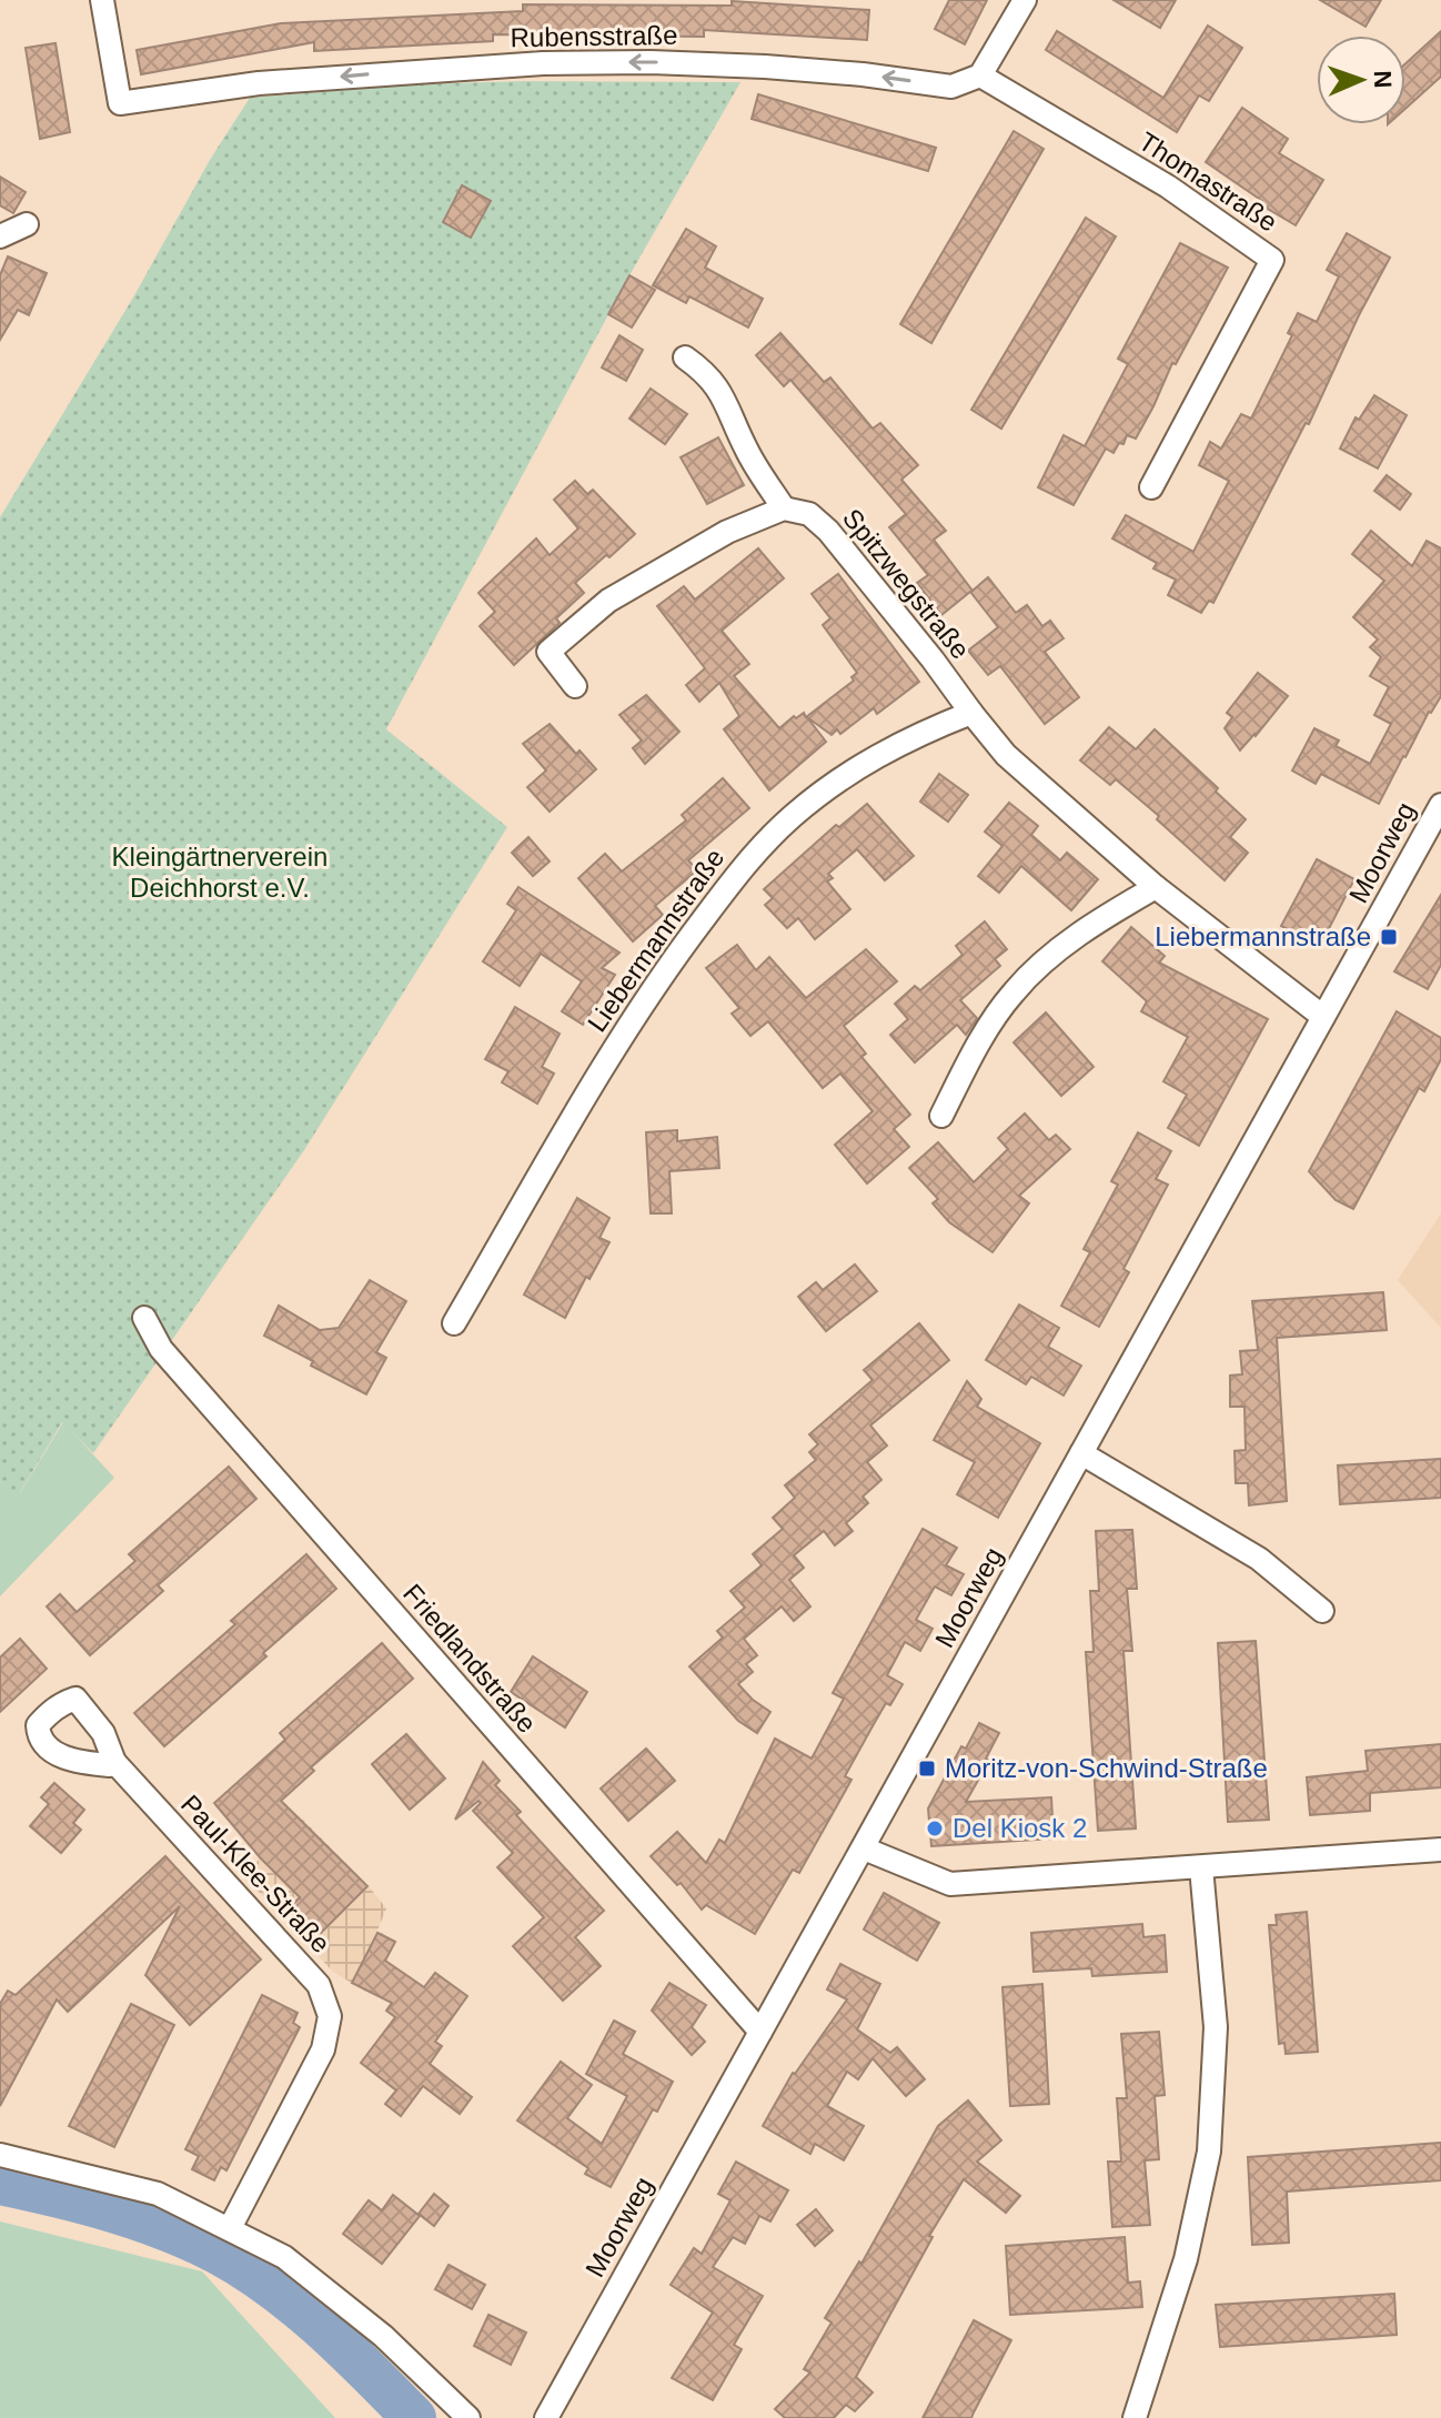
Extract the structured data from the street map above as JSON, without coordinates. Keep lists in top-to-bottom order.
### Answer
{
  "streets": {
    "street": [
      "Rubensstraße",
      "Thomastraße",
      "Spitzwegstraße",
      "Moorweg",
      "Liebermannstraße",
      "Friedlandstraße",
      "Paul-Klee-Straße"
    ]
  },
  "crossings": [
    ["Rubensstraße", "Thomastraße"],
    ["Spitzwegstraße", "Liebermannstraße"],
    ["Moorweg", "Friedlandstraße"]
  ],
  "one_way": ["Rubensstraße"],
  "parks": ["Kleingärtnerverein Deichhorst e.V."],
  "places": {
    "transit": ["Liebermannstraße", "Moritz-von-Schwind-Straße"],
    "other": ["Del Kiosk 2"]
  },
  "north": "right"
}
